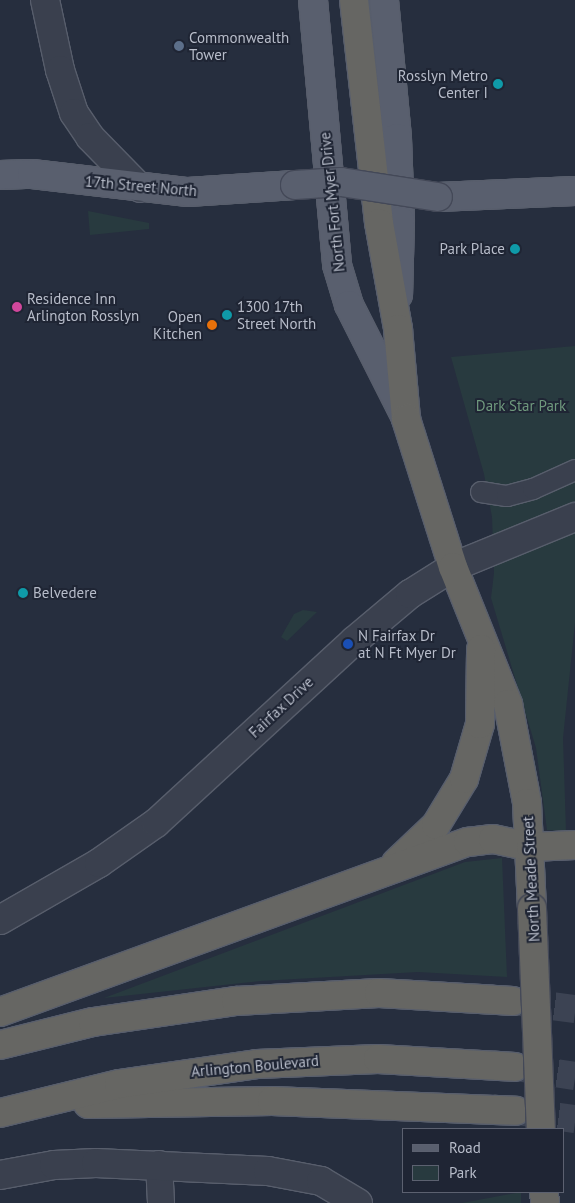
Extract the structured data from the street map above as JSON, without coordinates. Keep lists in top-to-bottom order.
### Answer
{
  "streets": {
    "highway": ["North Fort Myer Drive", "North Meade Street", "Arlington Boulevard"],
    "main road": ["17th Street North"],
    "street": ["Fairfax Drive"]
  },
  "crossings": [
    ["North Fort Myer Drive", "Fairfax Drive"],
    ["North Fort Myer Drive", "North Meade Street"]
  ],
  "parks": ["Dark Star Park"],
  "places": [
    "Commonwealth Tower",
    "Rosslyn Metro Center I",
    "Park Place",
    "Residence Inn Arlington Rosslyn",
    "1300 17th Street North",
    "Open Kitchen",
    "Belvedere",
    "N Fairfax Dr at N Ft Myer Dr"
  ],
  "legend": ["Road", "Park"]
}
